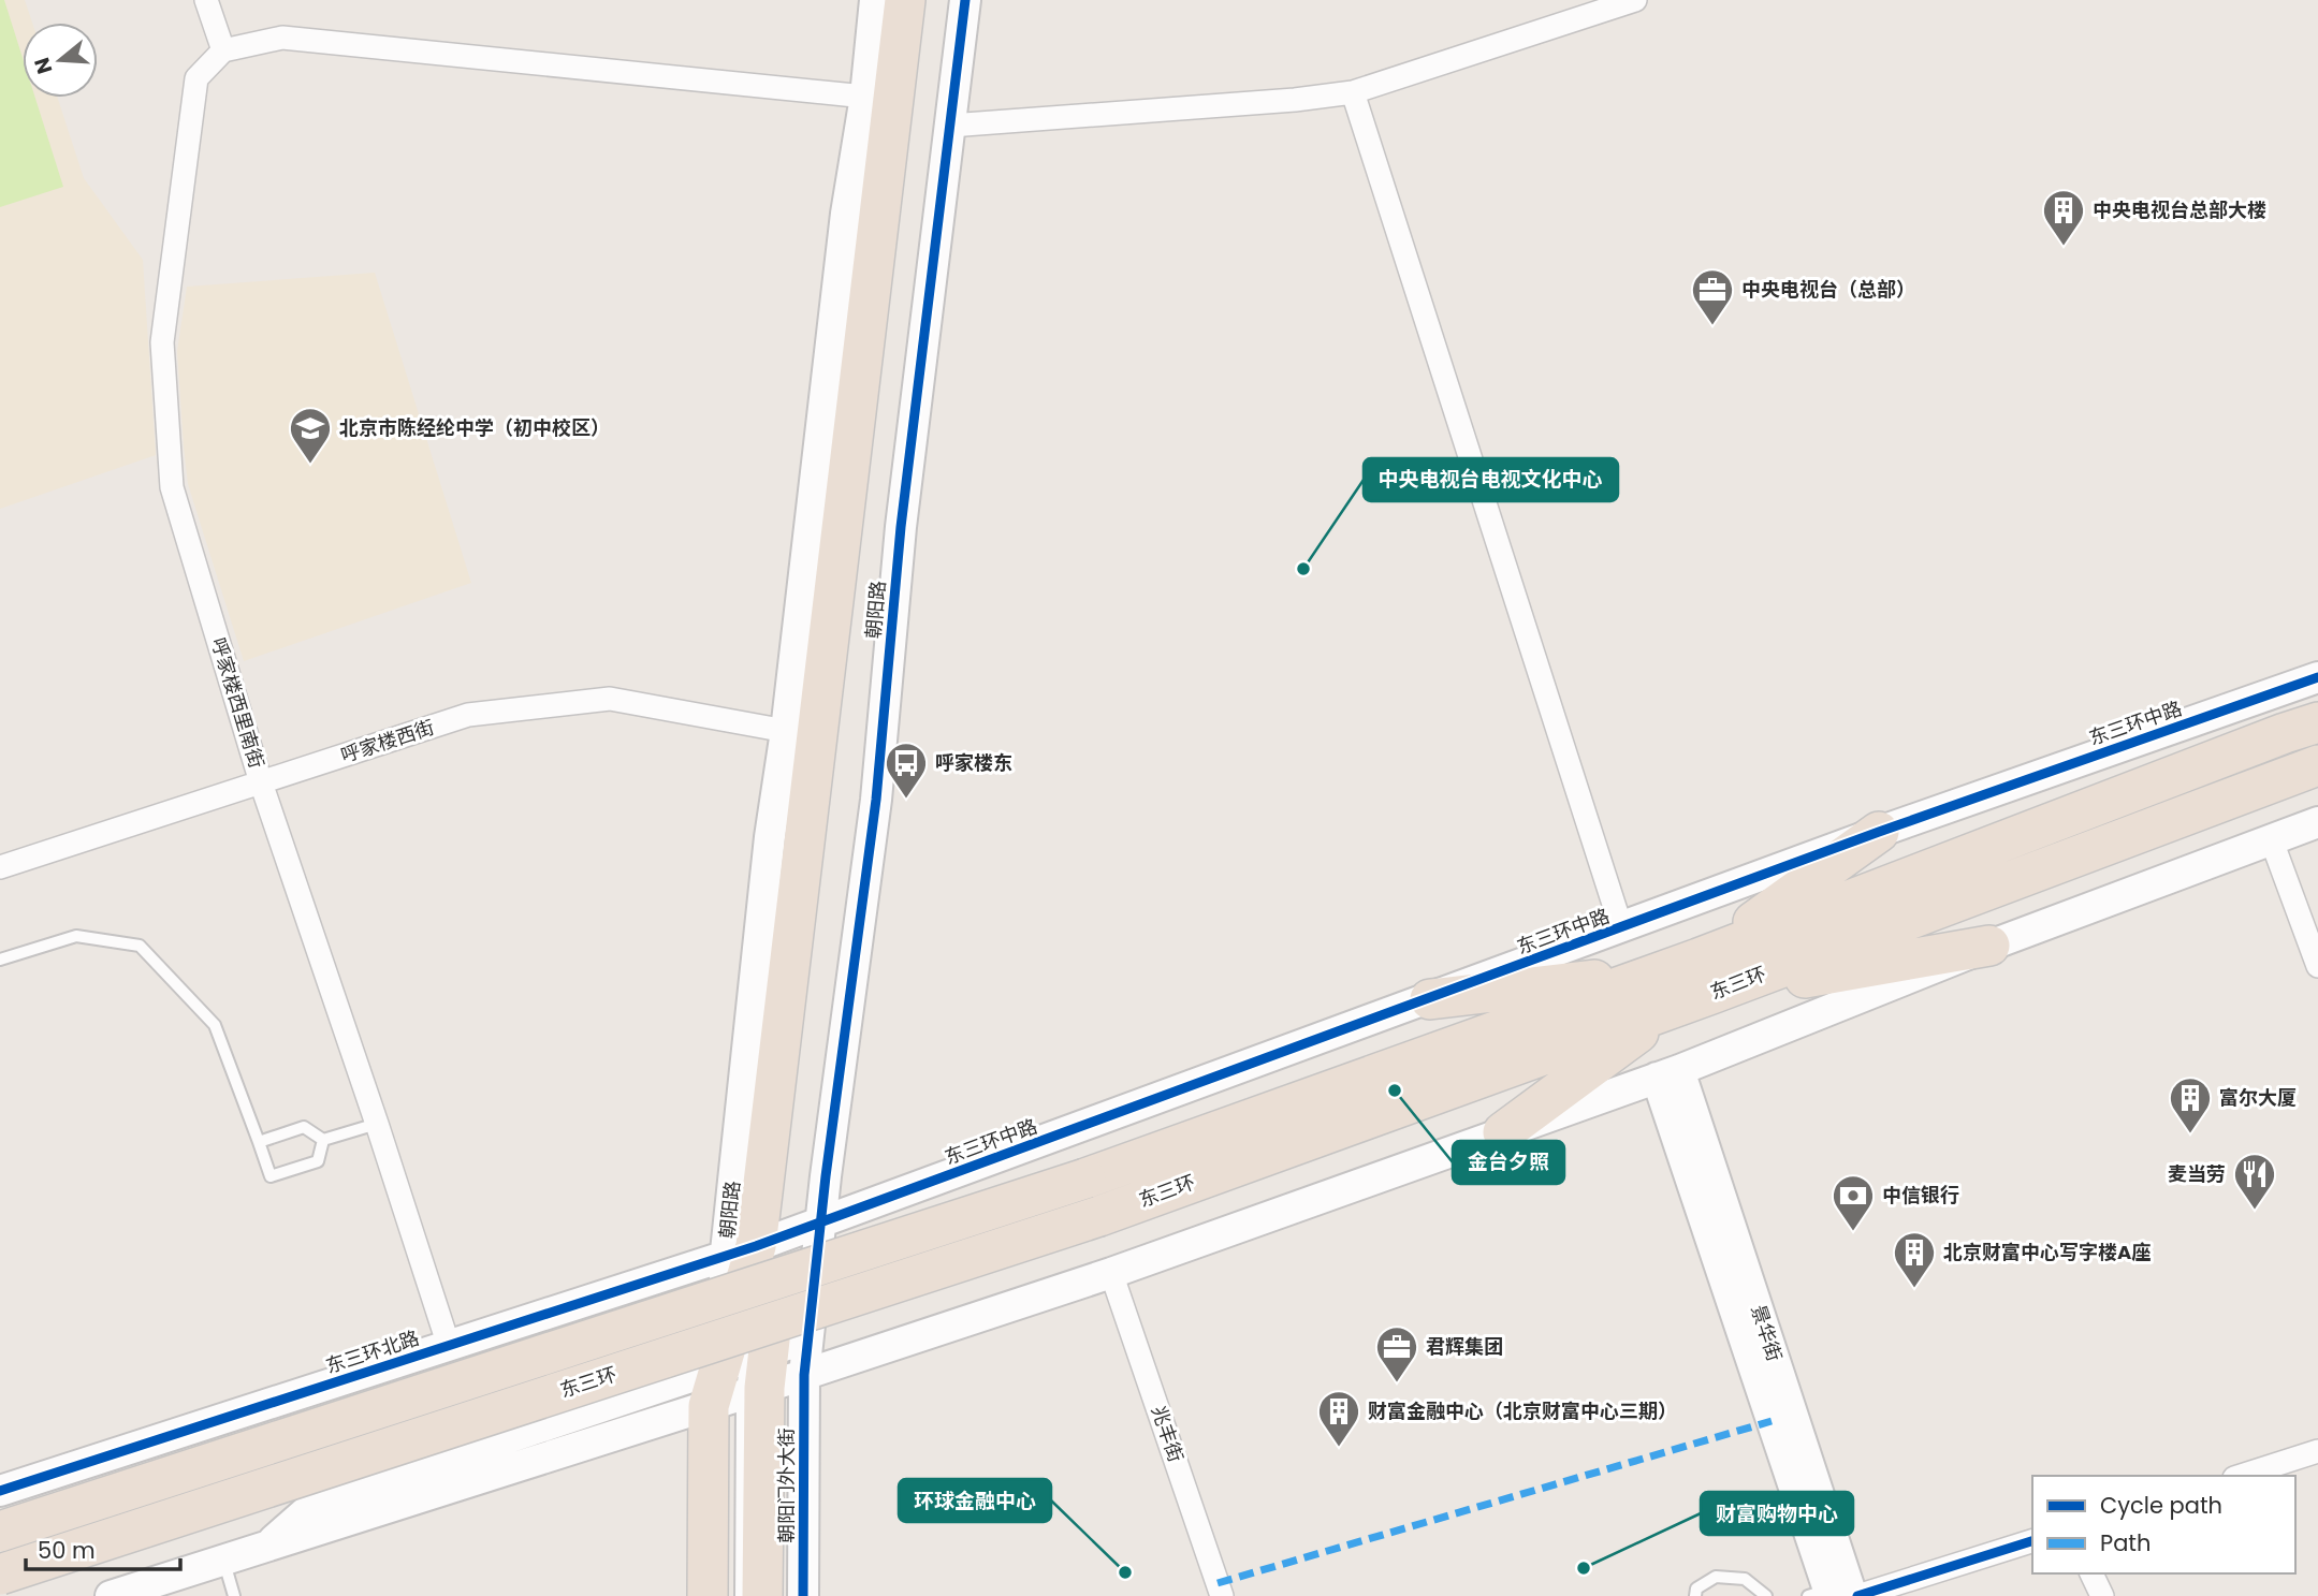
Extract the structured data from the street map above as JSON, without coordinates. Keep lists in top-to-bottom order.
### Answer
{
  "streets": {
    "highway": ["朝阳路", "东三环", "朝阳门外大街"],
    "street": [
      "呼家楼西里南街",
      "东三环中路",
      "呼家楼西街",
      "景华街",
      "东三环北路",
      "兆丰街"
    ]
  },
  "crossings": [
    ["朝阳路", "东三环中路"],
    ["朝阳路", "呼家楼西街"],
    ["朝阳路", "东三环北路"],
    ["朝阳路", "朝阳门外大街"],
    ["呼家楼西里南街", "呼家楼西街"],
    ["呼家楼西里南街", "东三环北路"],
    ["东三环中路", "东三环北路"]
  ],
  "places": {
    "building": [
      "中央电视台总部大楼",
      "富尔大厦",
      "北京财富中心写字楼A座",
      "财富金融中心（北京财富中心三期）"
    ],
    "office": ["中央电视台（总部）", "君辉集团"],
    "school or university": ["北京市陈经纶中学（初中校区）"],
    "other": [
      "中央电视台电视文化中心",
      "金台夕照",
      "财富购物中心",
      "环球金融中心"
    ],
    "bus stop": ["呼家楼东"],
    "restaurant": ["麦当劳"],
    "bank": ["中信银行"]
  },
  "legend": ["Cycle path", "Path"],
  "scale_bar": "50 m",
  "north": "left"
}
